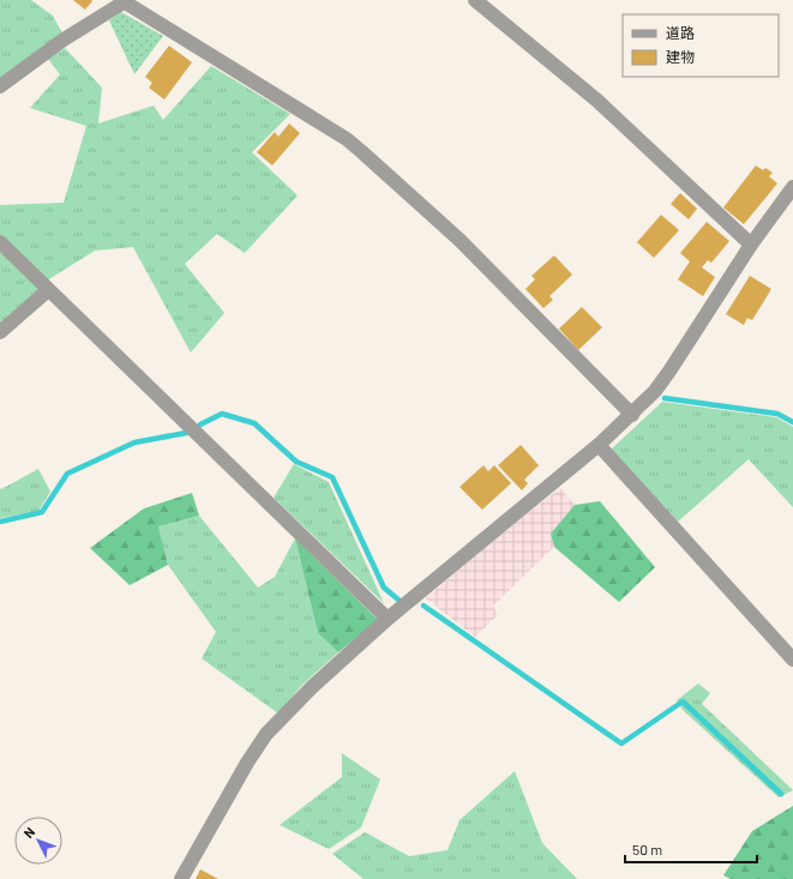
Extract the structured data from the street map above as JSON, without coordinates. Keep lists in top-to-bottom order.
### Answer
{
  "legend": ["道路", "建物"],
  "scale_bar": "50 m",
  "north": "top left"
}
